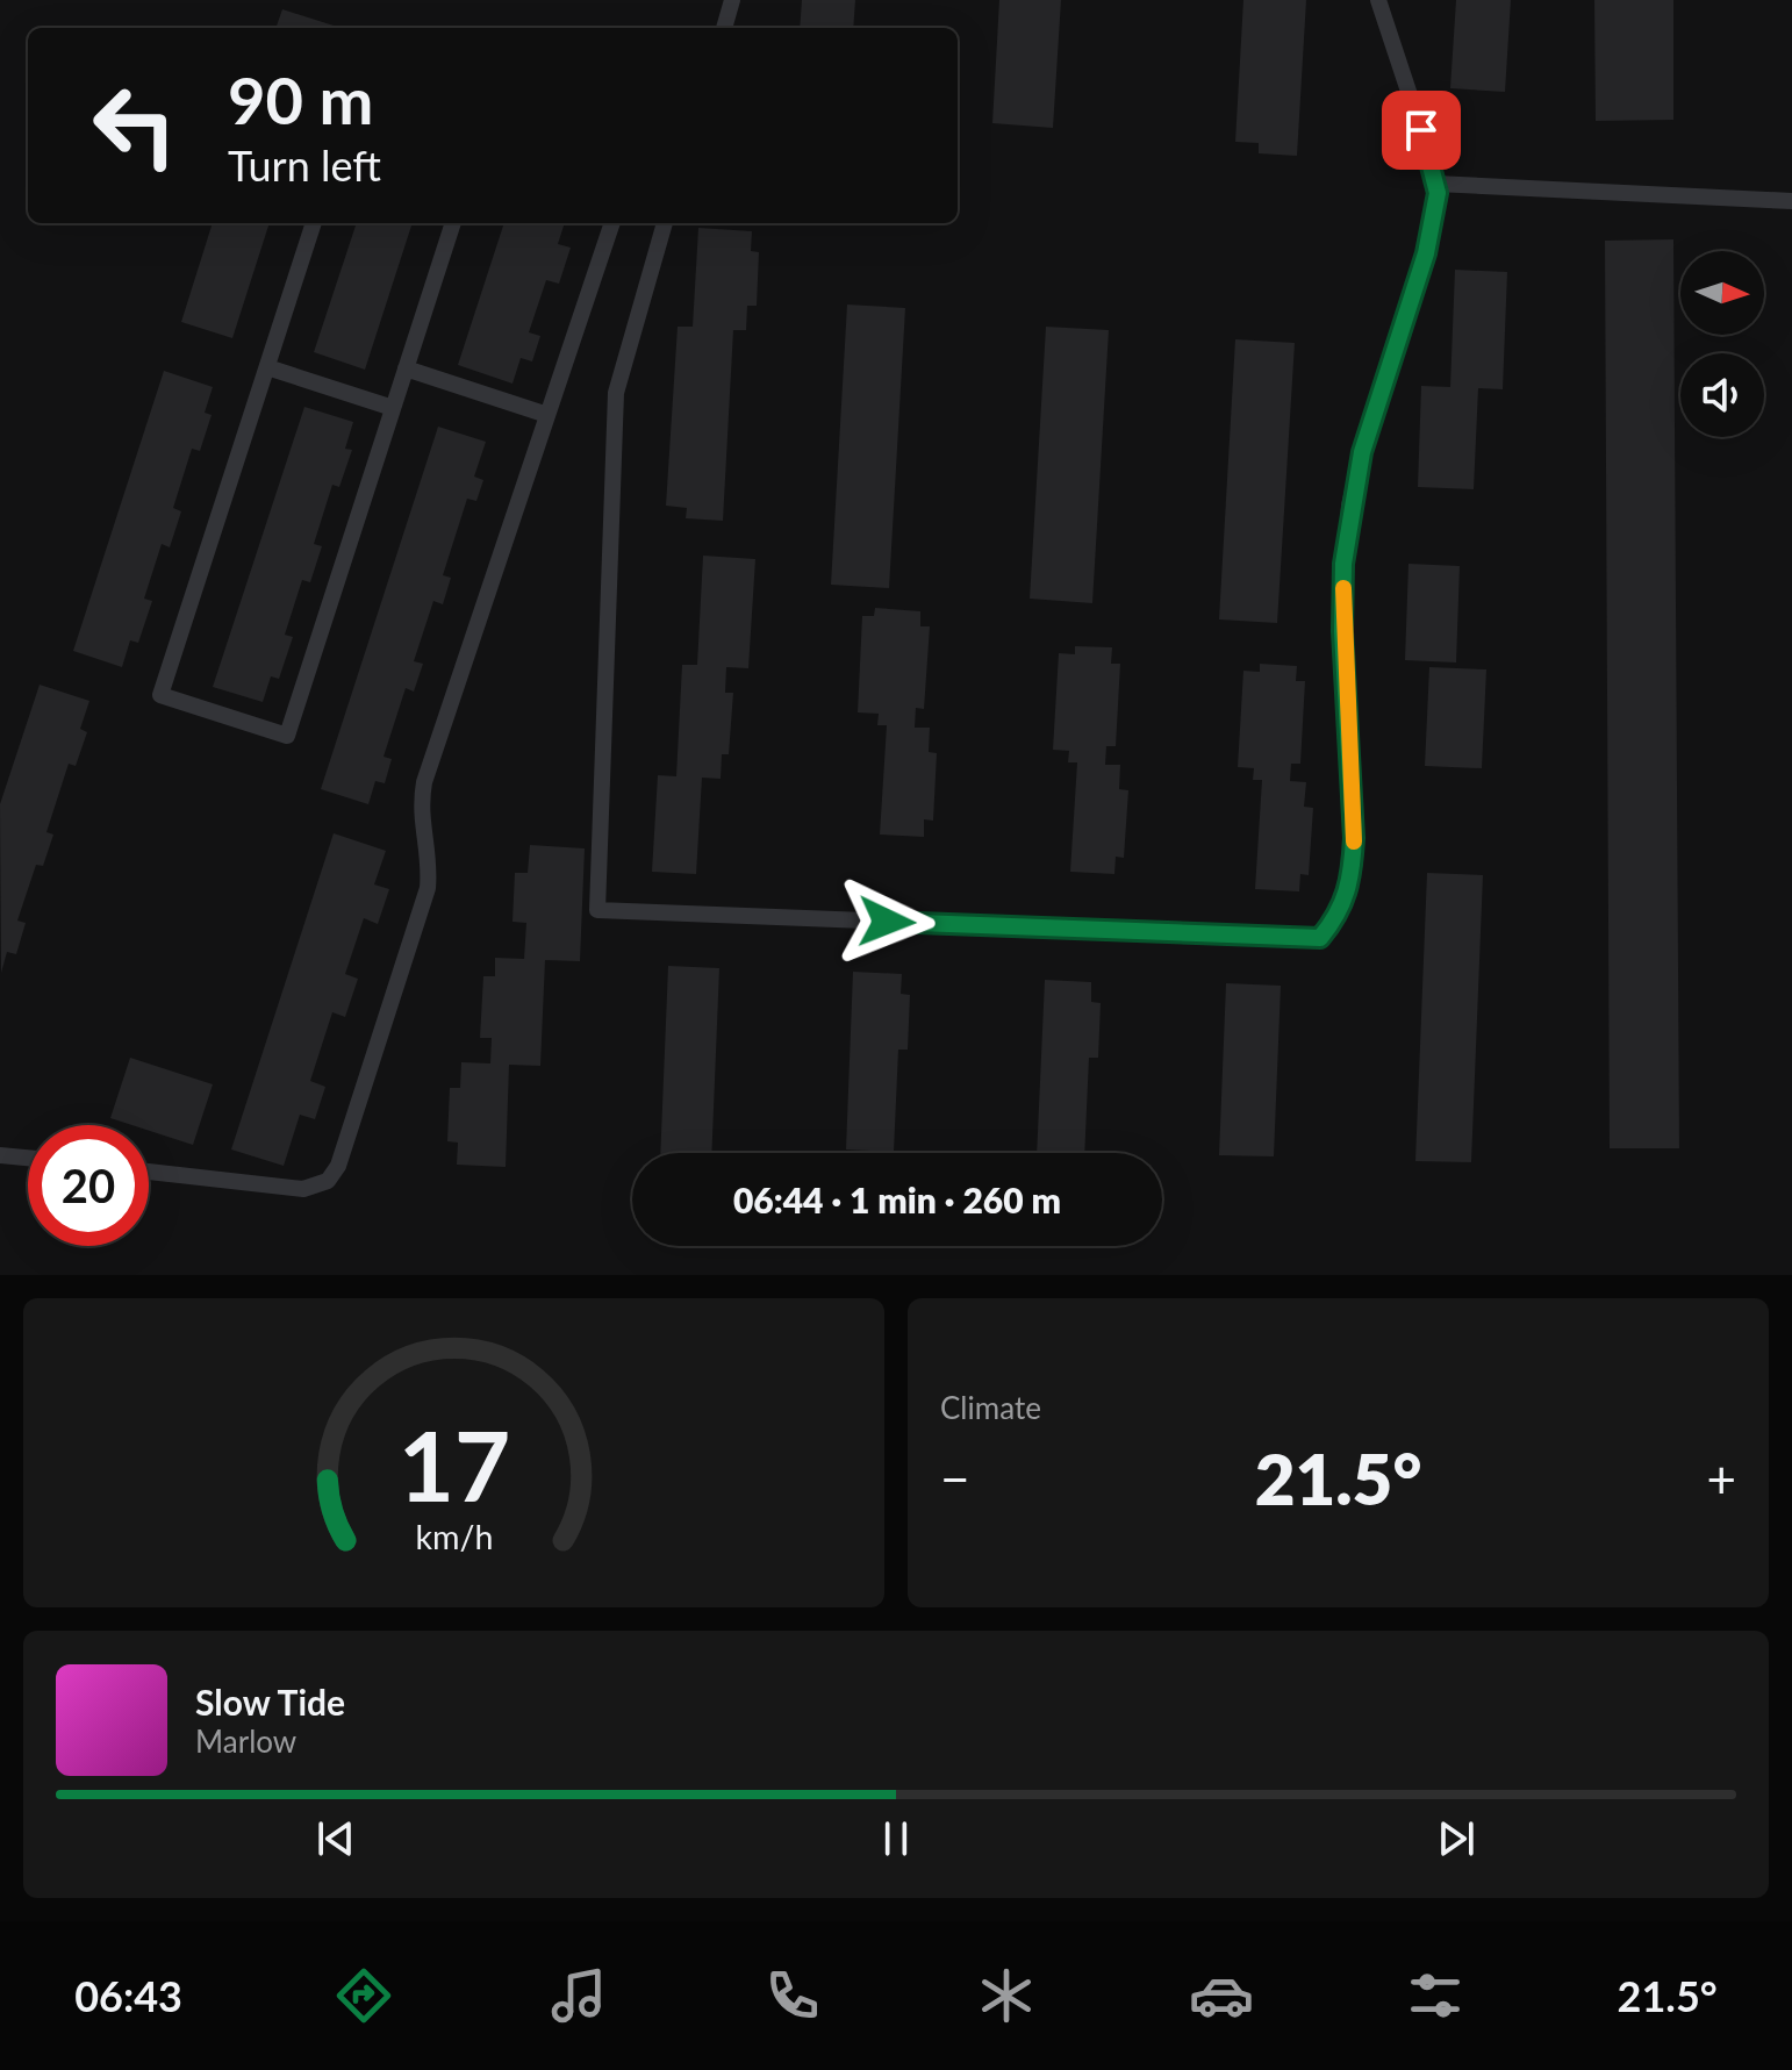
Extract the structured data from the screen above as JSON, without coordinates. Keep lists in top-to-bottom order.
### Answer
{
  "north": "right",
  "page": {
    "turn": ["90 m", "Turn left"],
    "limit": "20",
    "trip": "06:44 · 1 min · 260 m",
    "tile": "Climate",
    "heat": ["−", "21.5°", "+"],
    "song": ["Slow Tide", "Marlow"],
    "tabs": ["06:43", "21.5°"],
    "gauge": ["17", "km/h"]
  }
}
